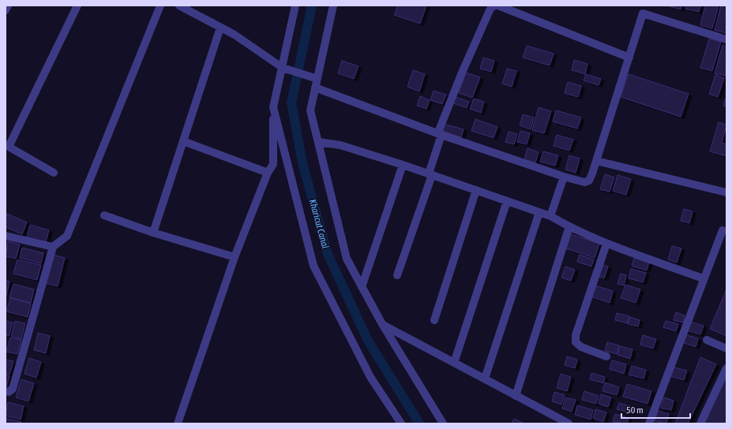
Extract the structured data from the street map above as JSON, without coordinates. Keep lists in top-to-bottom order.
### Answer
{
  "water": ["Kharicut Canal"],
  "scale_bar": "50 m"
}
